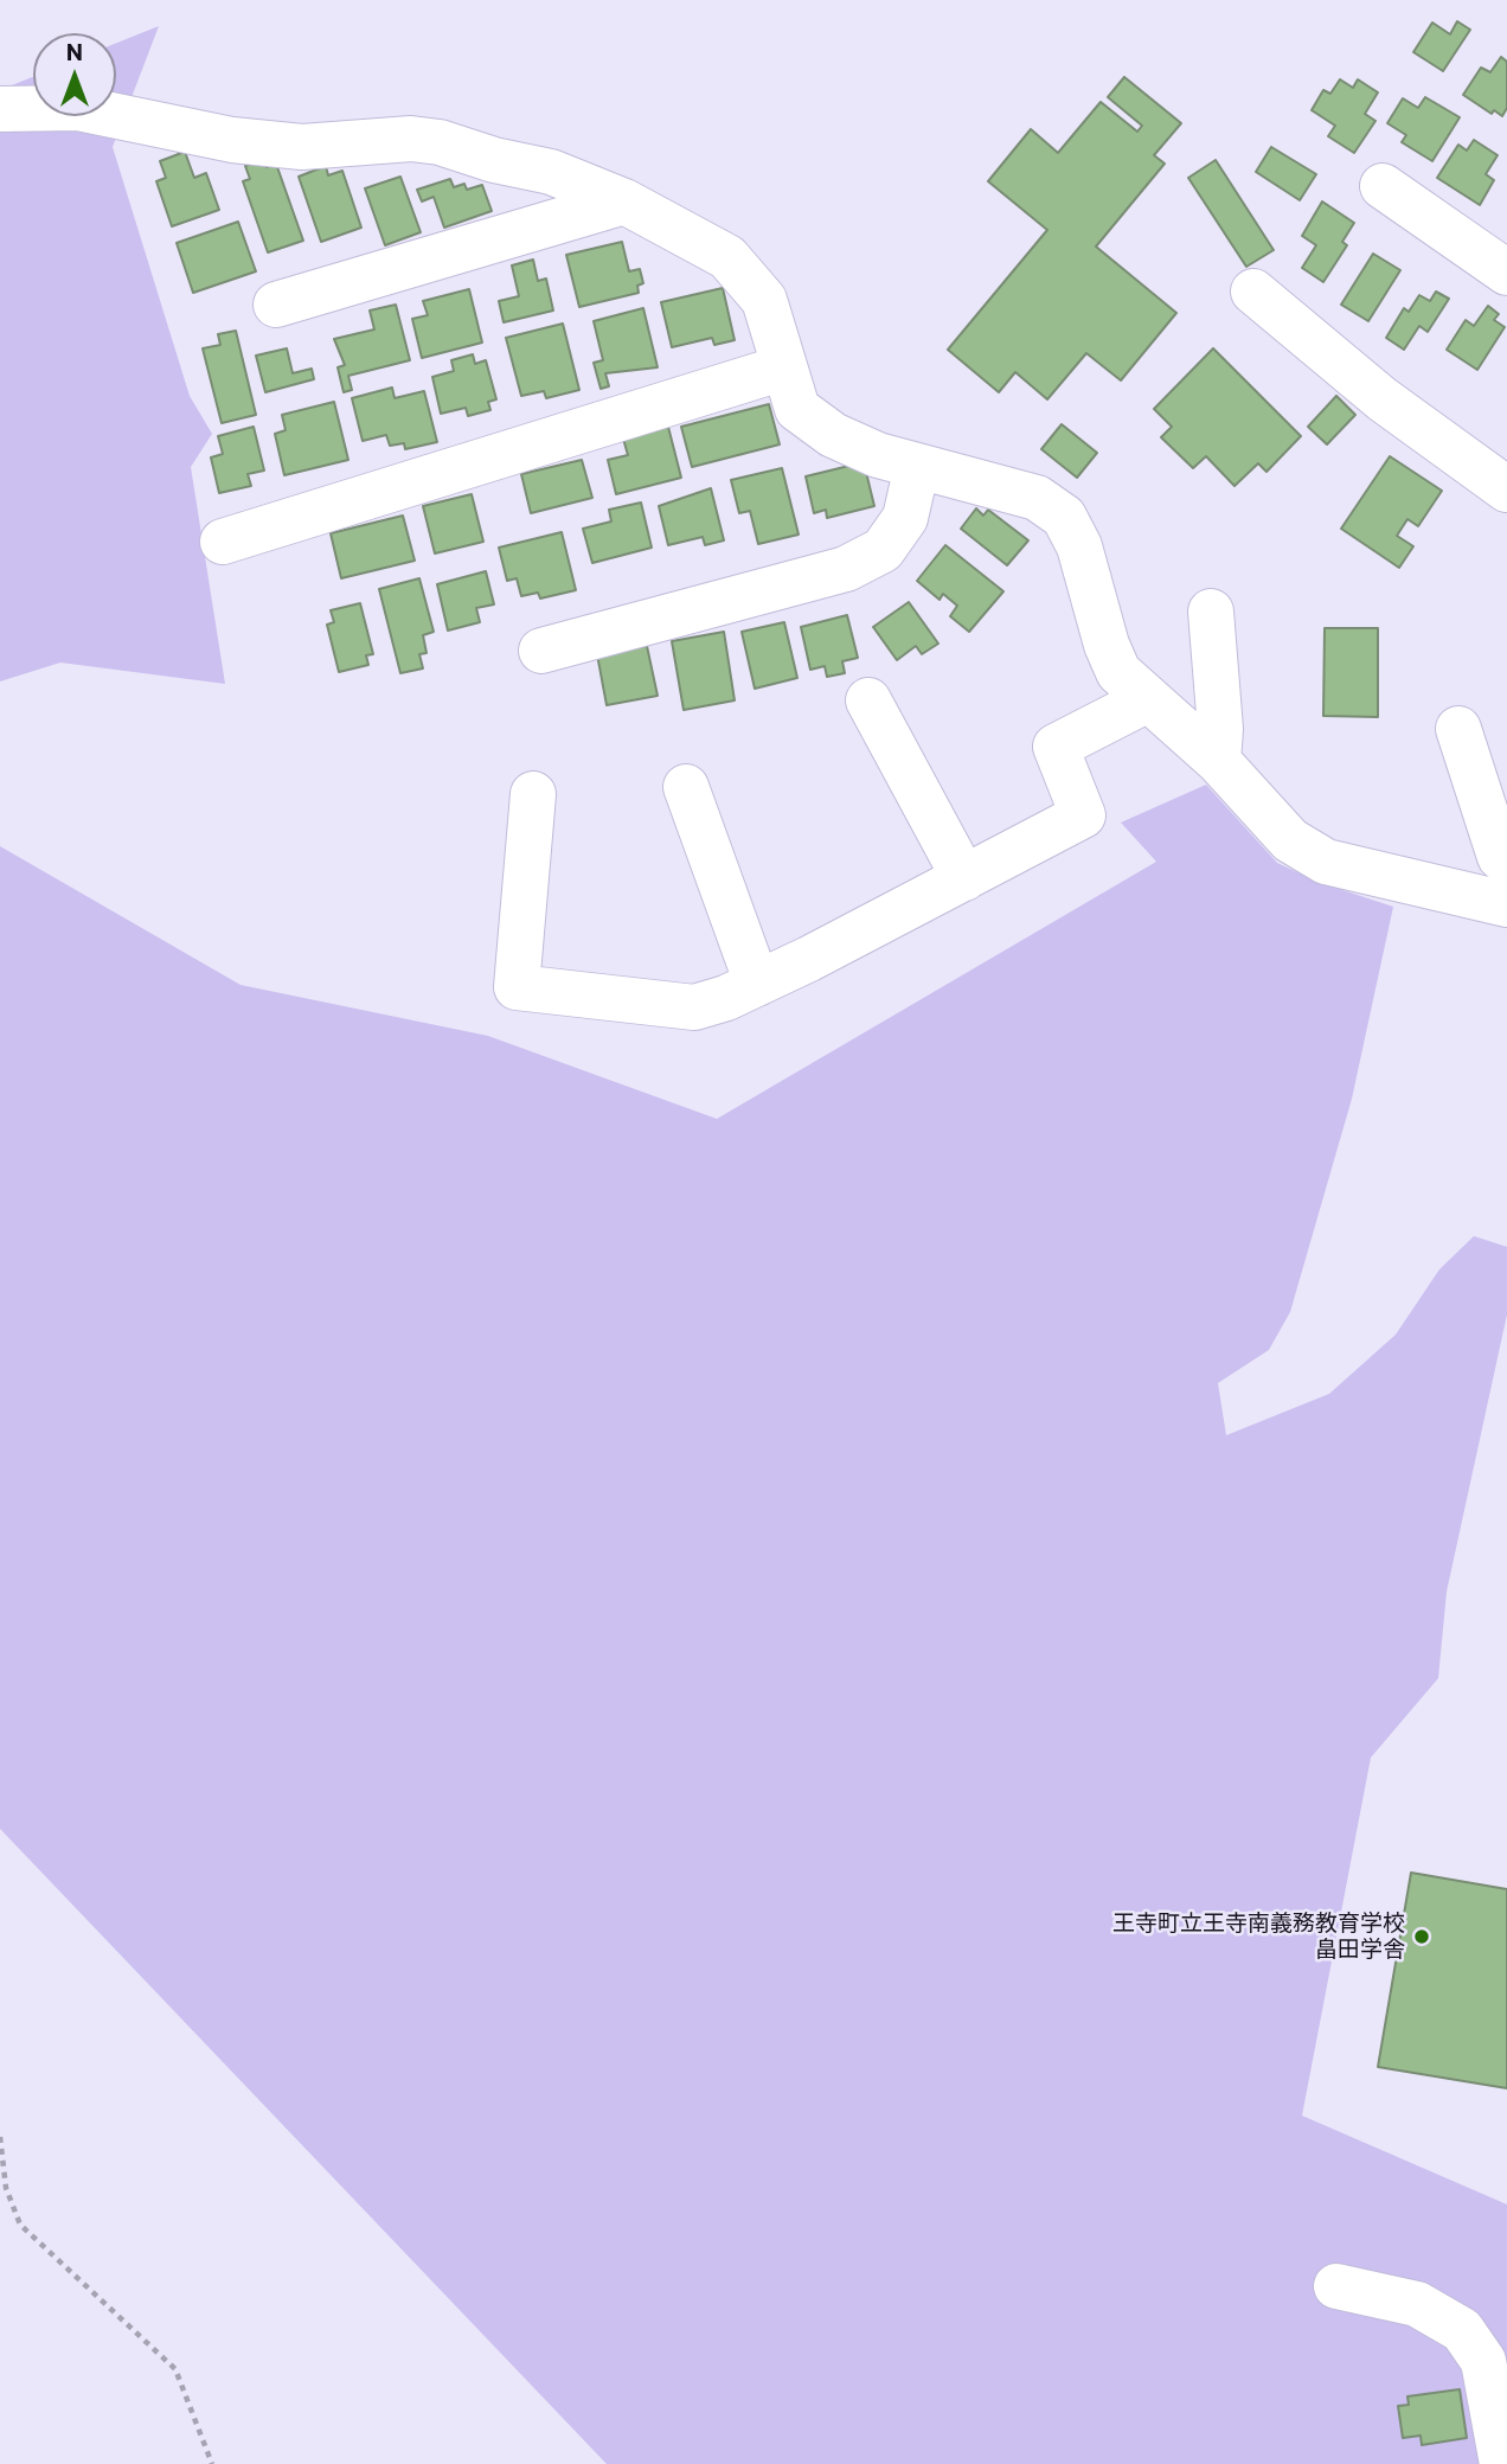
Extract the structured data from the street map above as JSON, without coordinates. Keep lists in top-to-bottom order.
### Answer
{
  "places": ["王寺町立王寺南義務教育学校 畠田学舎"],
  "north": "top"
}
